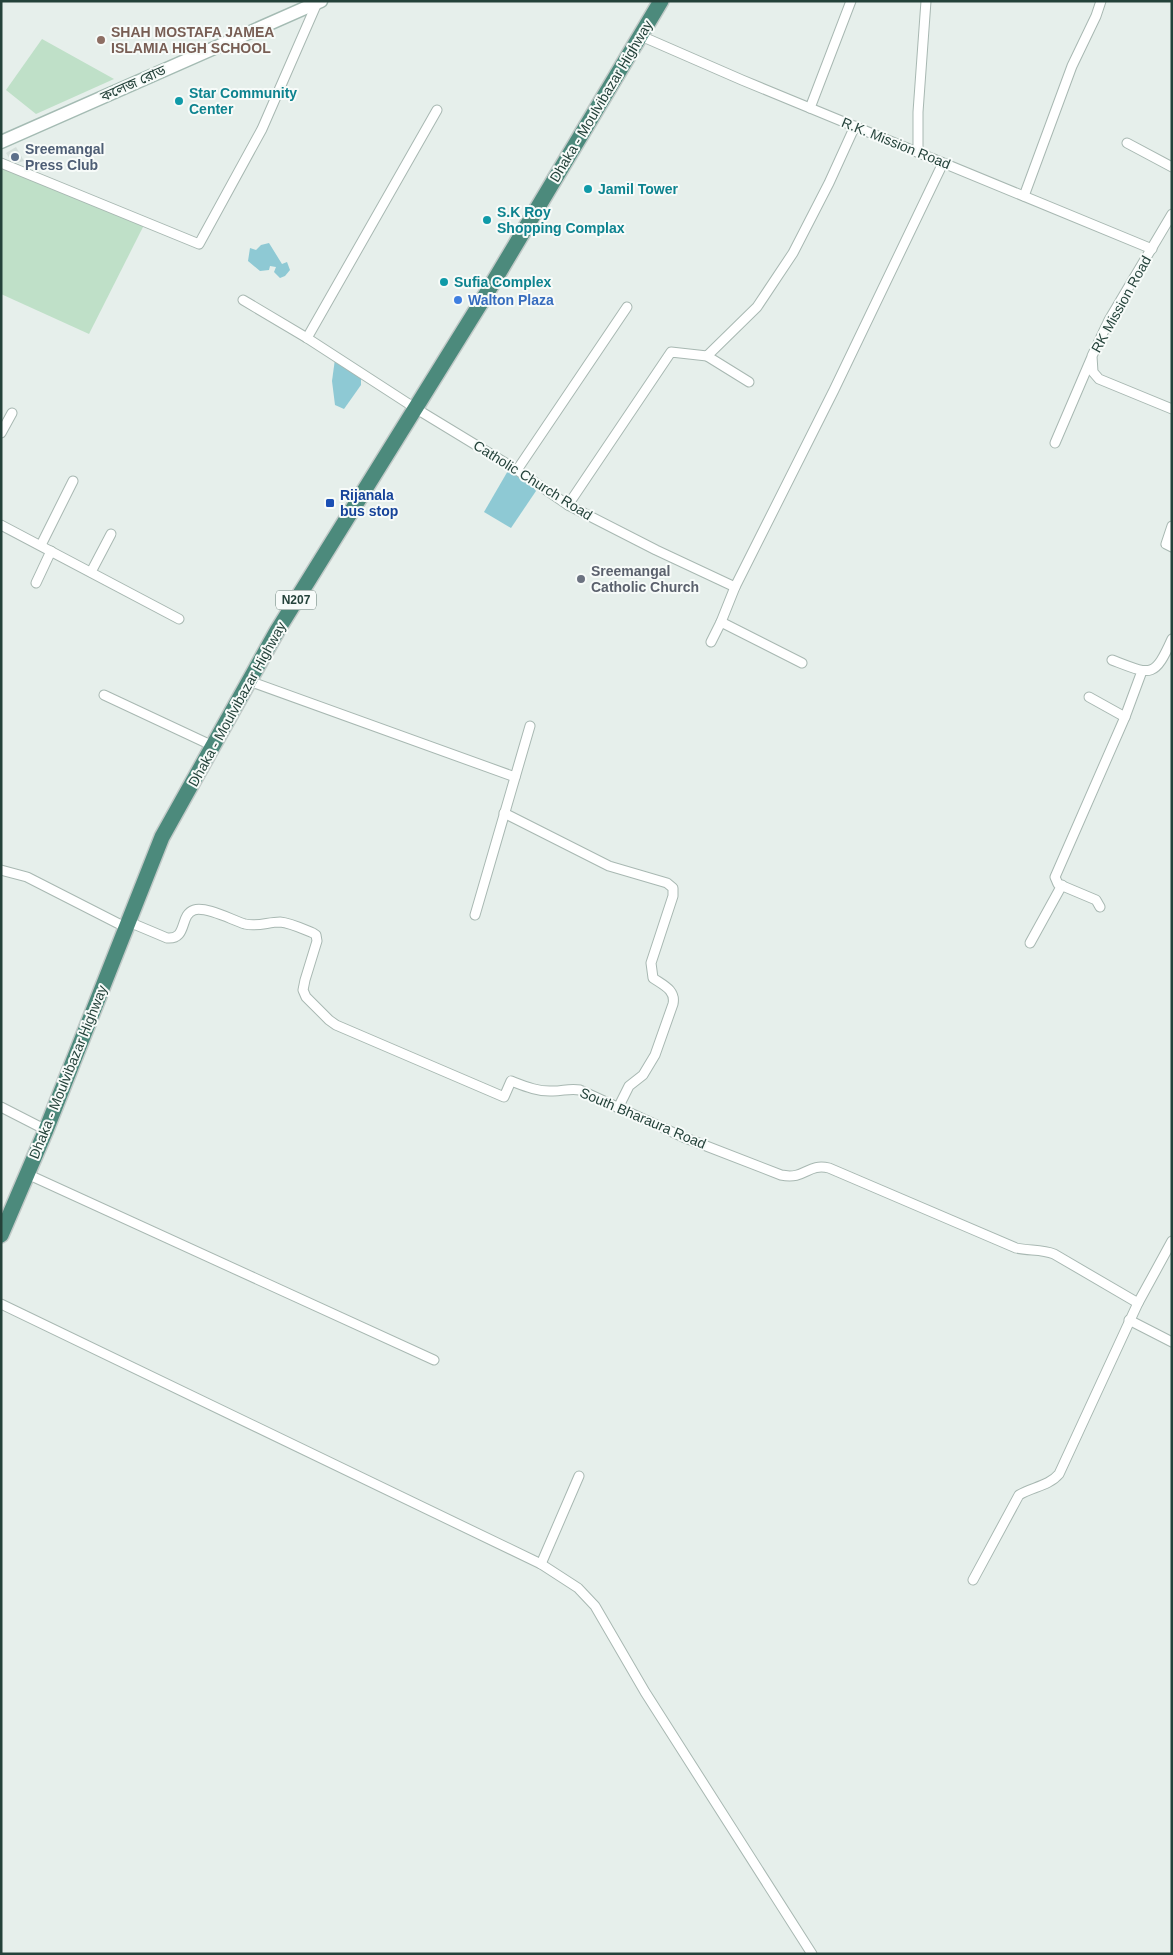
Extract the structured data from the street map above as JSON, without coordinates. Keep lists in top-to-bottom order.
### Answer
{
  "streets": {
    "highway": ["Dhaka - Moulvibazar Highway", "N207"],
    "main road": ["কলেজ রোড"],
    "street": [
      "R.K. Mission Road",
      "RK Mission Road",
      "Catholic Church Road",
      "South Bharaura Road"
    ]
  },
  "crossings": [
    ["Dhaka - Moulvibazar Highway", "R.K. Mission Road"],
    ["Dhaka - Moulvibazar Highway", "Catholic Church Road"],
    ["Dhaka - Moulvibazar Highway", "South Bharaura Road"],
    ["R.K. Mission Road", "RK Mission Road"]
  ],
  "places": {
    "other": [
      "SHAH MOSTAFA JAMEA ISLAMIA HIGH SCHOOL",
      "Star Community Center",
      "Sreemangal Press Club",
      "Jamil Tower",
      "S.K Roy Shopping Complax",
      "Sufia Complex",
      "Walton Plaza",
      "Sreemangal Catholic Church"
    ],
    "transit": ["Rijanala bus stop"]
  }
}
